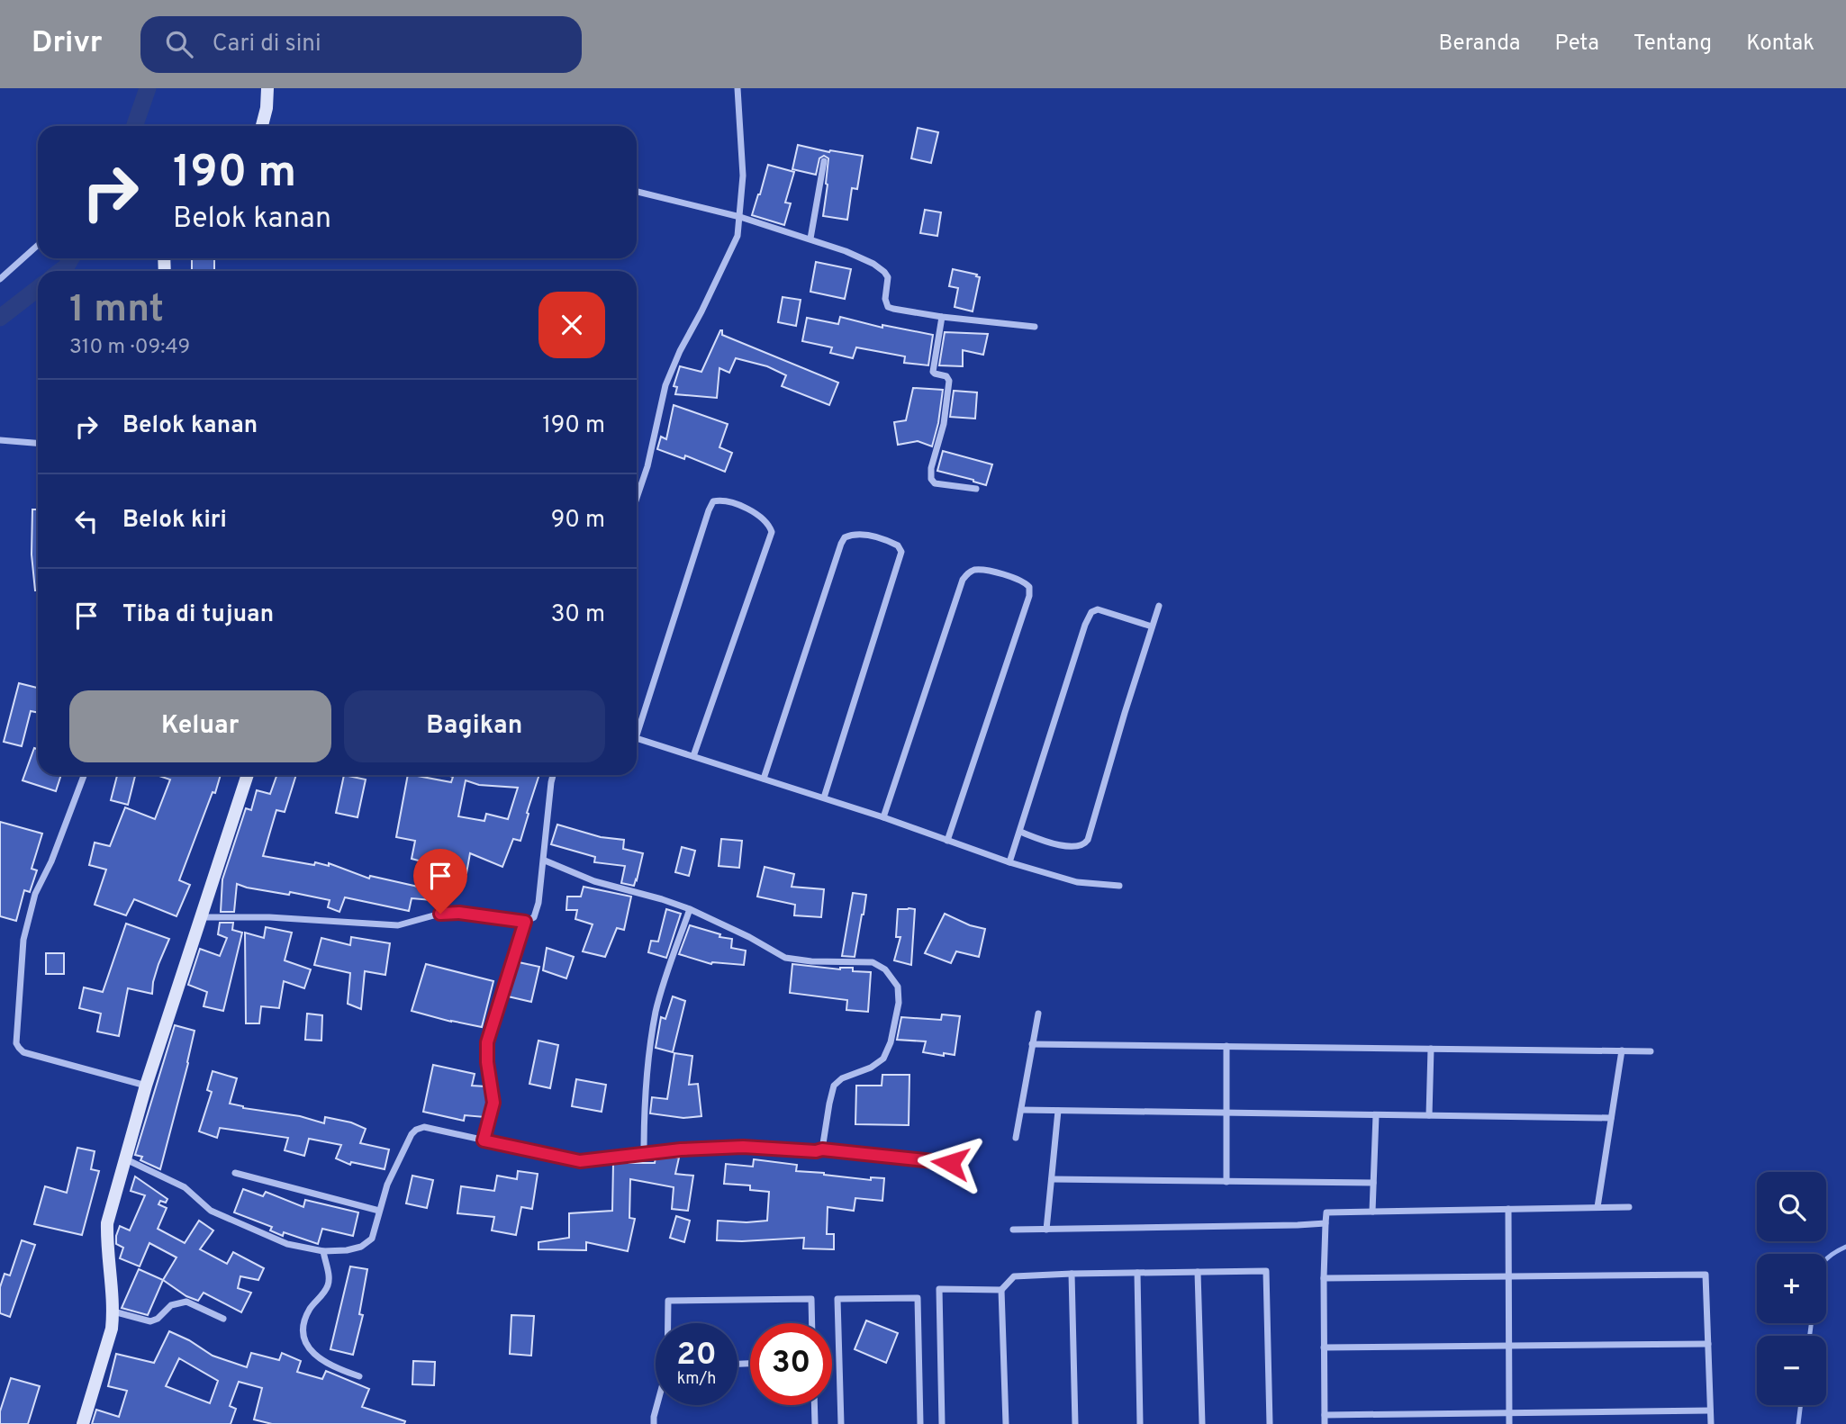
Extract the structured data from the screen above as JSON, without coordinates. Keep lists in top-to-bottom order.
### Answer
{
  "page": {
    "header": "Drivr",
    "search": "Cari di sini",
    "nav": [
      "Beranda",
      "Peta",
      "Tentang",
      "Kontak"
    ],
    "turn": ["190 m", "Belok kanan"],
    "heading": ["1 mnt", "310 m · 09:49"],
    "list": [
      {
        "name": "Belok kanan",
        "value": "190 m"
      },
      {
        "name": "Belok kiri",
        "value": "90 m"
      },
      {
        "name": "Tiba di tujuan",
        "value": "30 m"
      }
    ],
    "buttons": ["Keluar", "Bagikan"],
    "map_buttons": ["+", "−"],
    "speed": "20 km/h",
    "limit": "30"
  }
}
